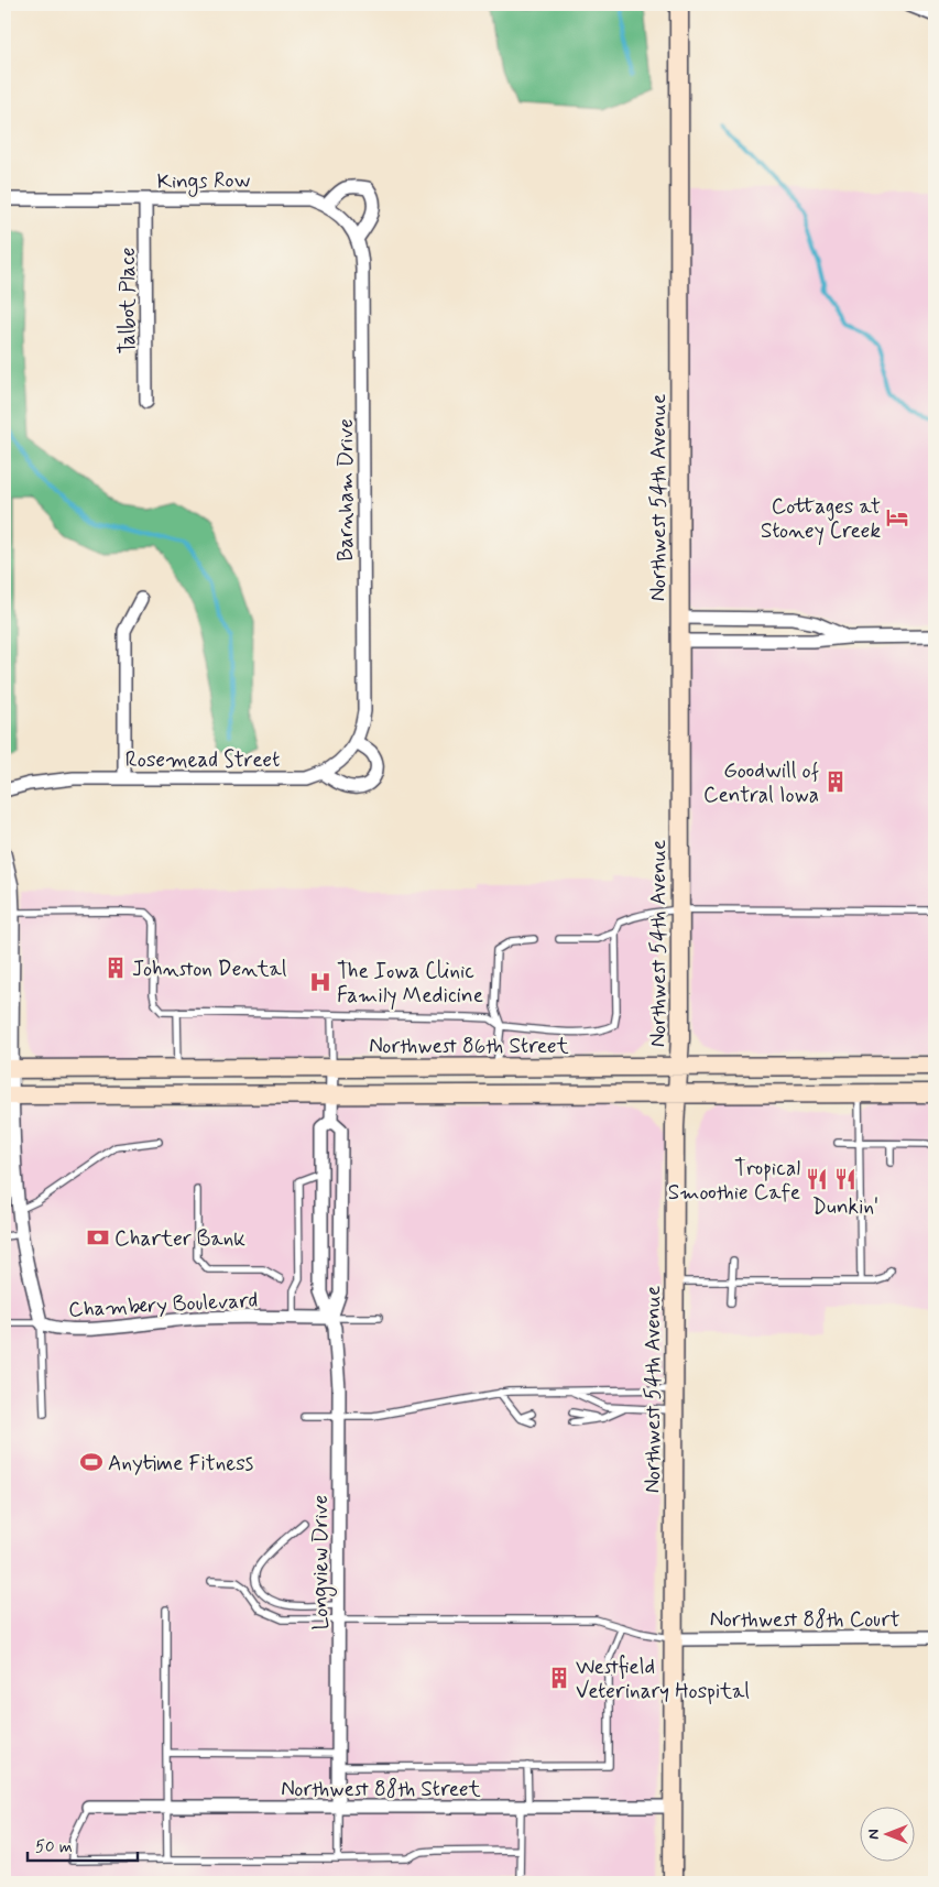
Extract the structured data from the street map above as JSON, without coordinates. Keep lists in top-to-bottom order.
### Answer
{
  "streets": {
    "street": [
      "Kings Row",
      "Talbot Place",
      "Barnham Drive",
      "Northwest 54th Avenue",
      "Rosemead Street",
      "Northwest 86th Street",
      "Chambery Boulevard",
      "Longview Drive",
      "Northwest 88th Court",
      "Northwest 88th Street"
    ]
  },
  "crossings": [
    ["Kings Row", "Talbot Place"],
    ["Kings Row", "Barnham Drive"],
    ["Barnham Drive", "Rosemead Street"],
    ["Northwest 54th Avenue", "Northwest 86th Street"],
    ["Northwest 54th Avenue", "Northwest 88th Court"],
    ["Northwest 54th Avenue", "Northwest 88th Street"],
    ["Northwest 86th Street", "Chambery Boulevard"],
    ["Northwest 86th Street", "Longview Drive"],
    ["Chambery Boulevard", "Longview Drive"],
    ["Longview Drive", "Northwest 88th Street"]
  ],
  "places": {
    "hotel": ["Cottages at Stoney Creek"],
    "building": ["Goodwill of Central Iowa", "Johnston Dental", "Westfield Veterinary Hospital"],
    "hospital": ["The Iowa Clinic Family Medicine"],
    "restaurant": ["Tropical Smoothie Cafe", "Dunkin'"],
    "bank": ["Charter Bank"],
    "sports": ["Anytime Fitness"]
  },
  "scale_bar": "50 m",
  "north": "left"
}
